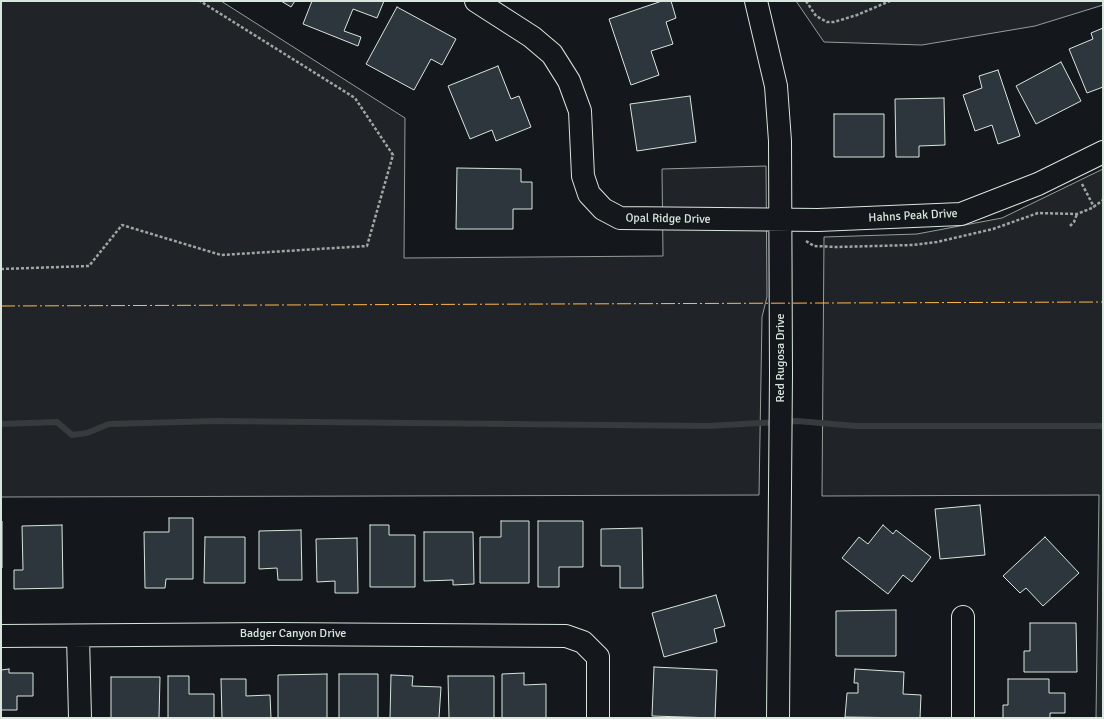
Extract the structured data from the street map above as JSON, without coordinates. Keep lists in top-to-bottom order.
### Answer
{
  "streets": {
    "street": [
      "Hahns Peak Drive",
      "Opal Ridge Drive",
      "Red Rugosa Drive",
      "Badger Canyon Drive"
    ]
  },
  "crossings": [
    ["Hahns Peak Drive", "Opal Ridge Drive"],
    ["Hahns Peak Drive", "Red Rugosa Drive"],
    ["Opal Ridge Drive", "Red Rugosa Drive"]
  ]
}
